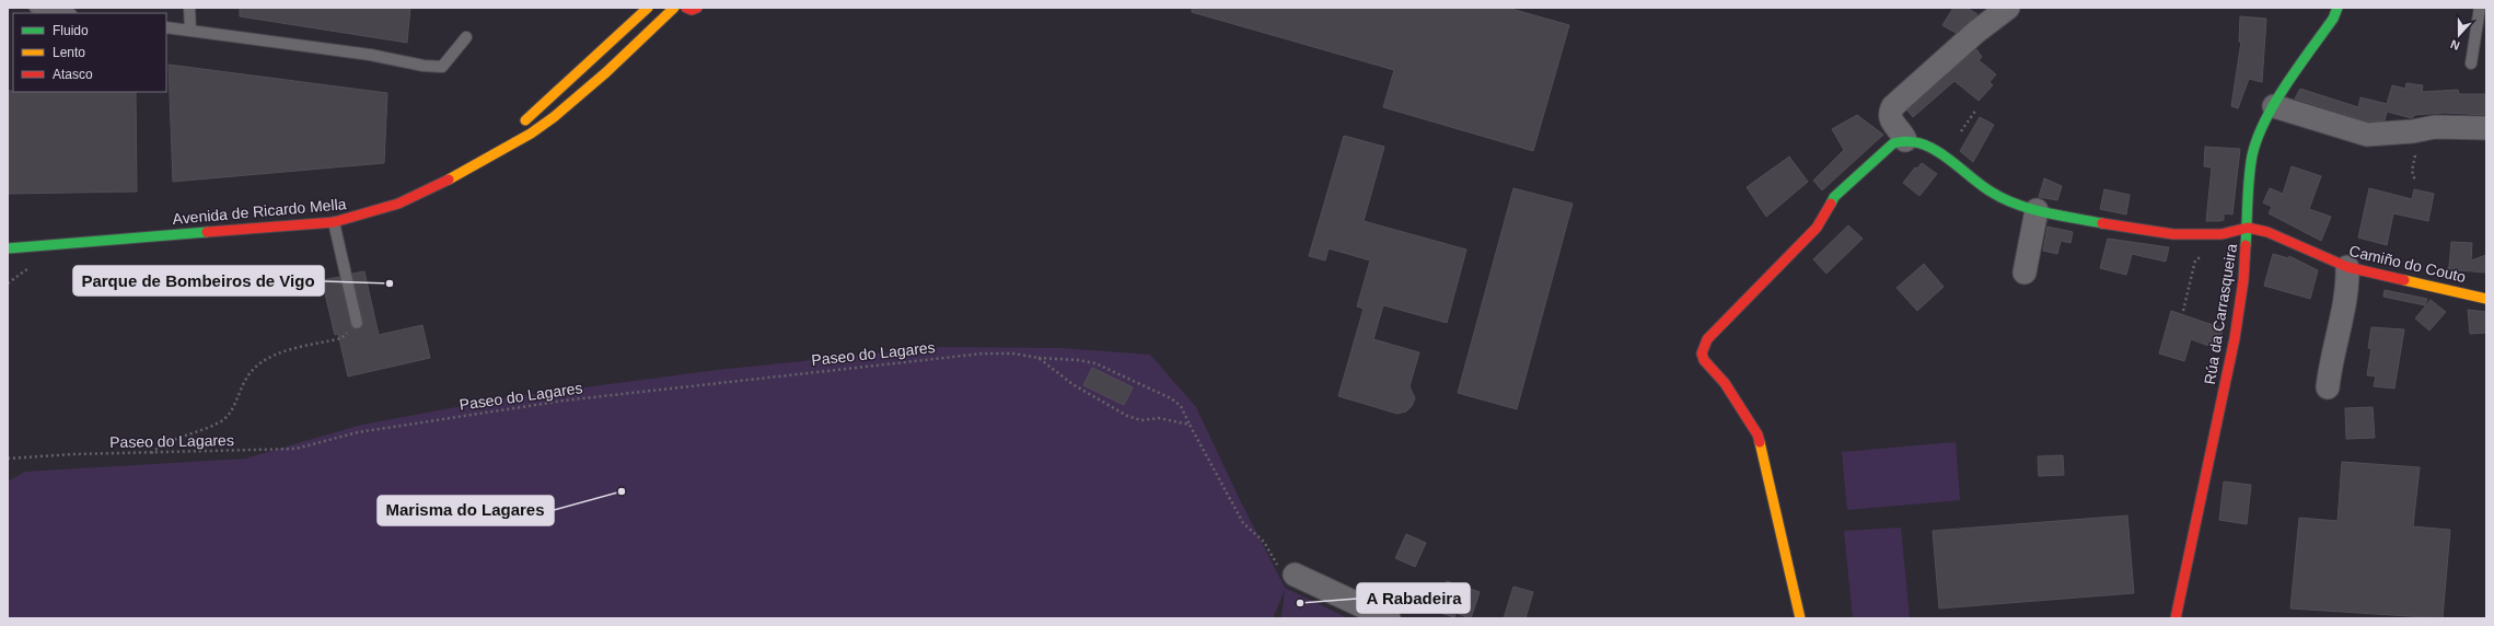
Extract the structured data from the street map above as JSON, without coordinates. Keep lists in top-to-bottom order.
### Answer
{
  "streets": {
    "street": ["Avenida de Ricardo Mella", "Camiño do Couto", "Rúa da Carrasqueira"],
    "path": ["Paseo do Lagares"]
  },
  "crossings": [
    ["Camiño do Couto", "Rúa da Carrasqueira"]
  ],
  "places": ["Parque de Bombeiros de Vigo", "Marisma do Lagares", "A Rabadeira"],
  "legend": ["Fluido", "Lento", "Atasco"],
  "north": "bottom"
}
